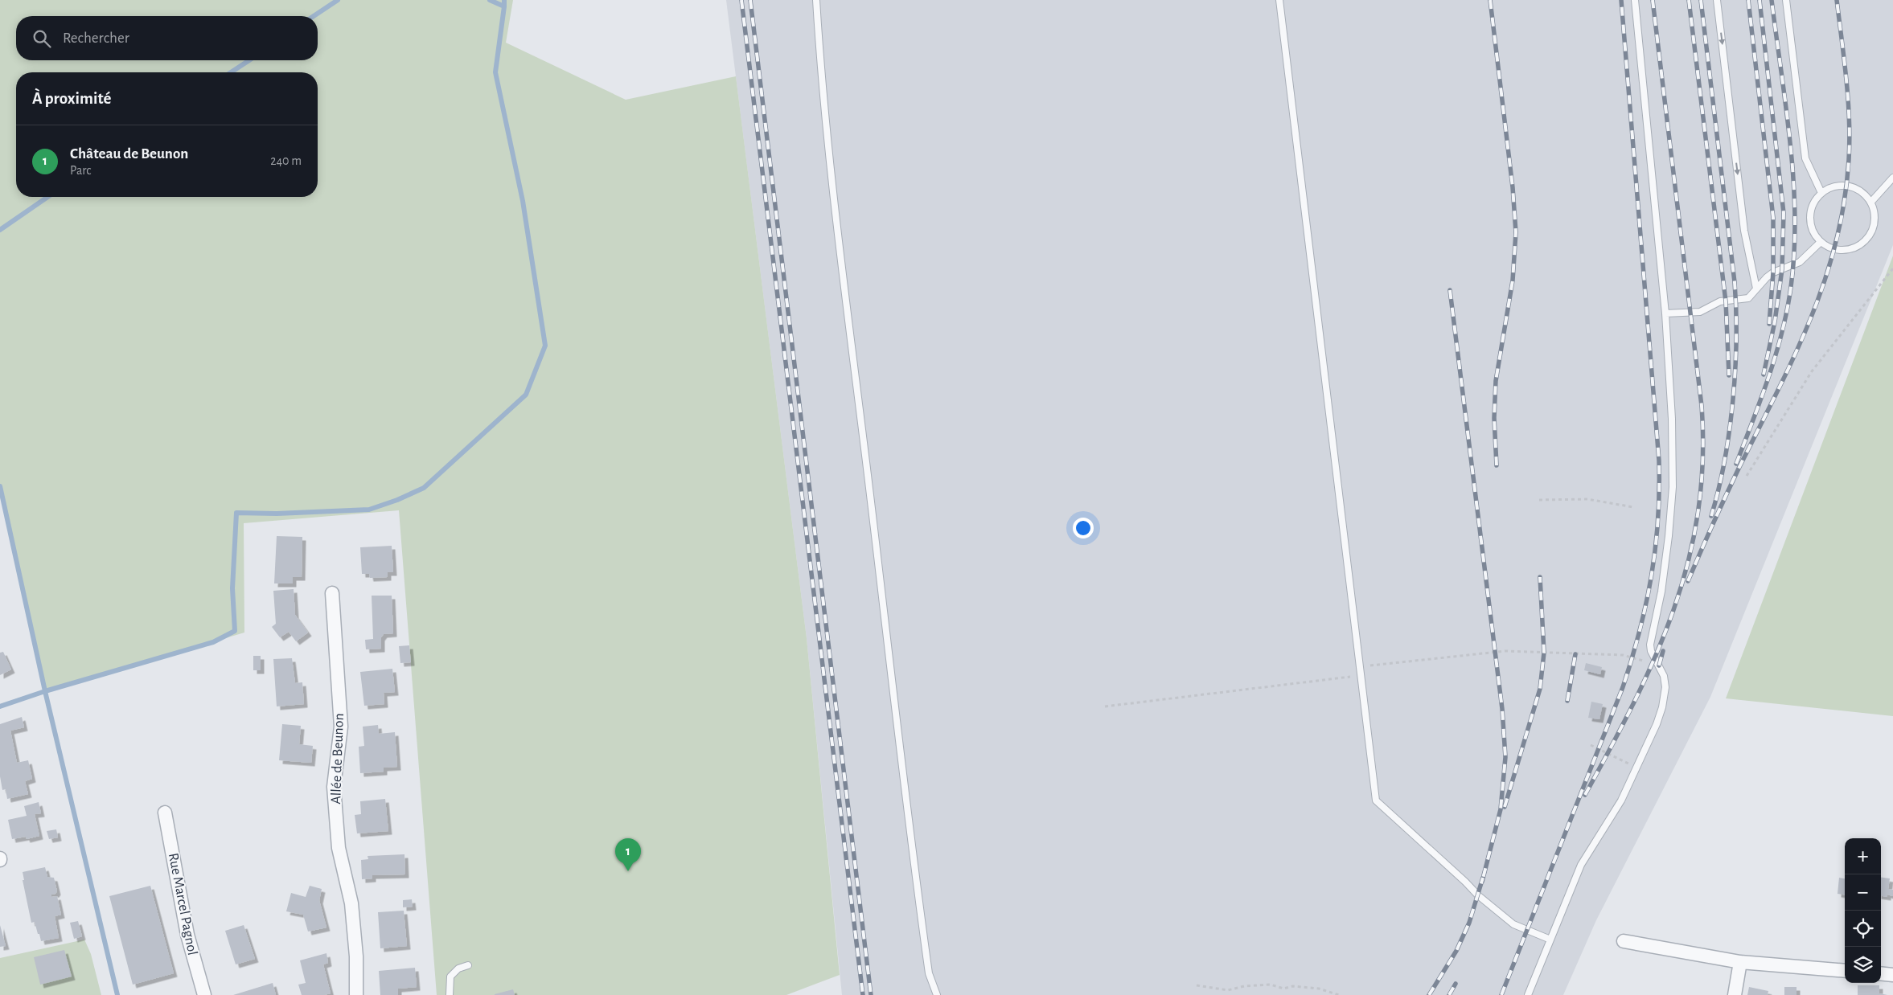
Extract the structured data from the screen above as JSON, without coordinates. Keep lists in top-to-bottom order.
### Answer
{
  "streets": {
    "street": ["Allée de Beunon", "Rue Marcel Pagnol"]
  },
  "page": {
    "search": "Rechercher",
    "heading": "À proximité",
    "list": [
      {
        "mark": "1",
        "name": "Château de Beunon",
        "note": "Parc",
        "value": "240 m"
      }
    ],
    "map_buttons": ["+", "−"],
    "pins": "1"
  }
}
